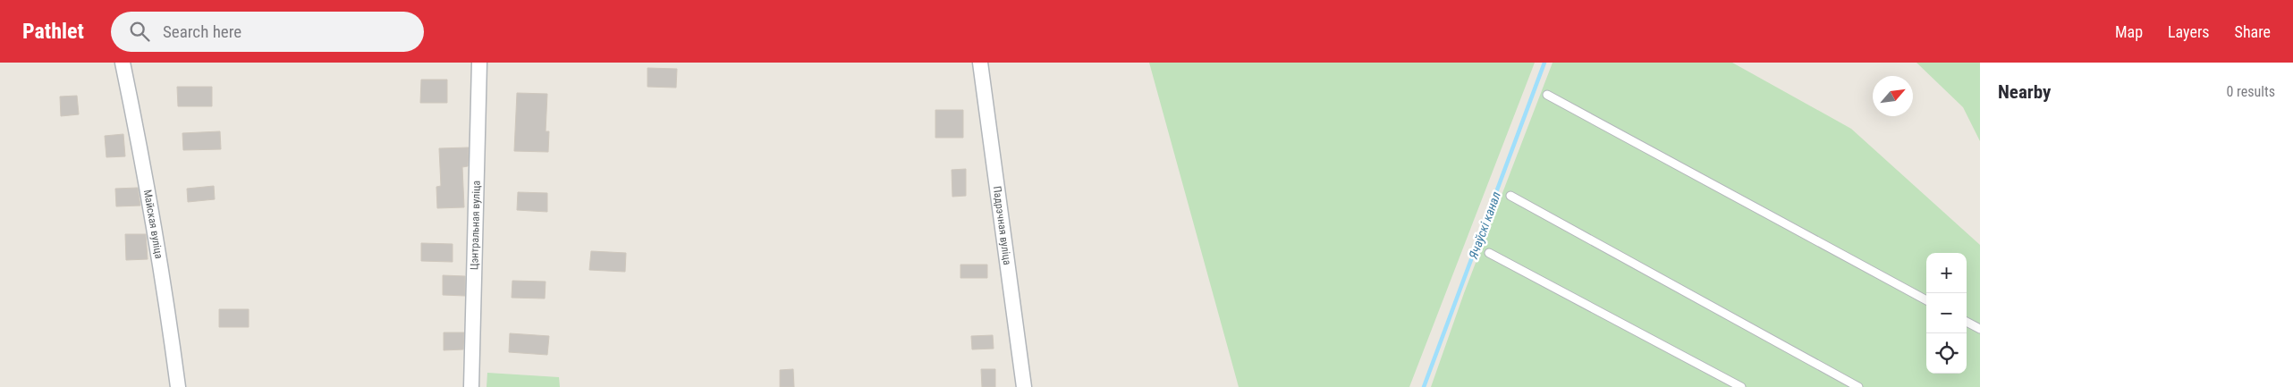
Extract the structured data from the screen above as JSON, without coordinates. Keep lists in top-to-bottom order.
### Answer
{
  "streets": {
    "street": ["Майская вуліца", "Цэнтральная вуліца", "Падрэчная вуліца"]
  },
  "water": ["Ячаўскі канал"],
  "north": "top right",
  "page": {
    "header": "Pathlet",
    "search": "Search here",
    "nav": ["Map", "Layers", "Share"],
    "heading": ["Nearby", "0 results"],
    "map_buttons": ["+", "−"]
  }
}
